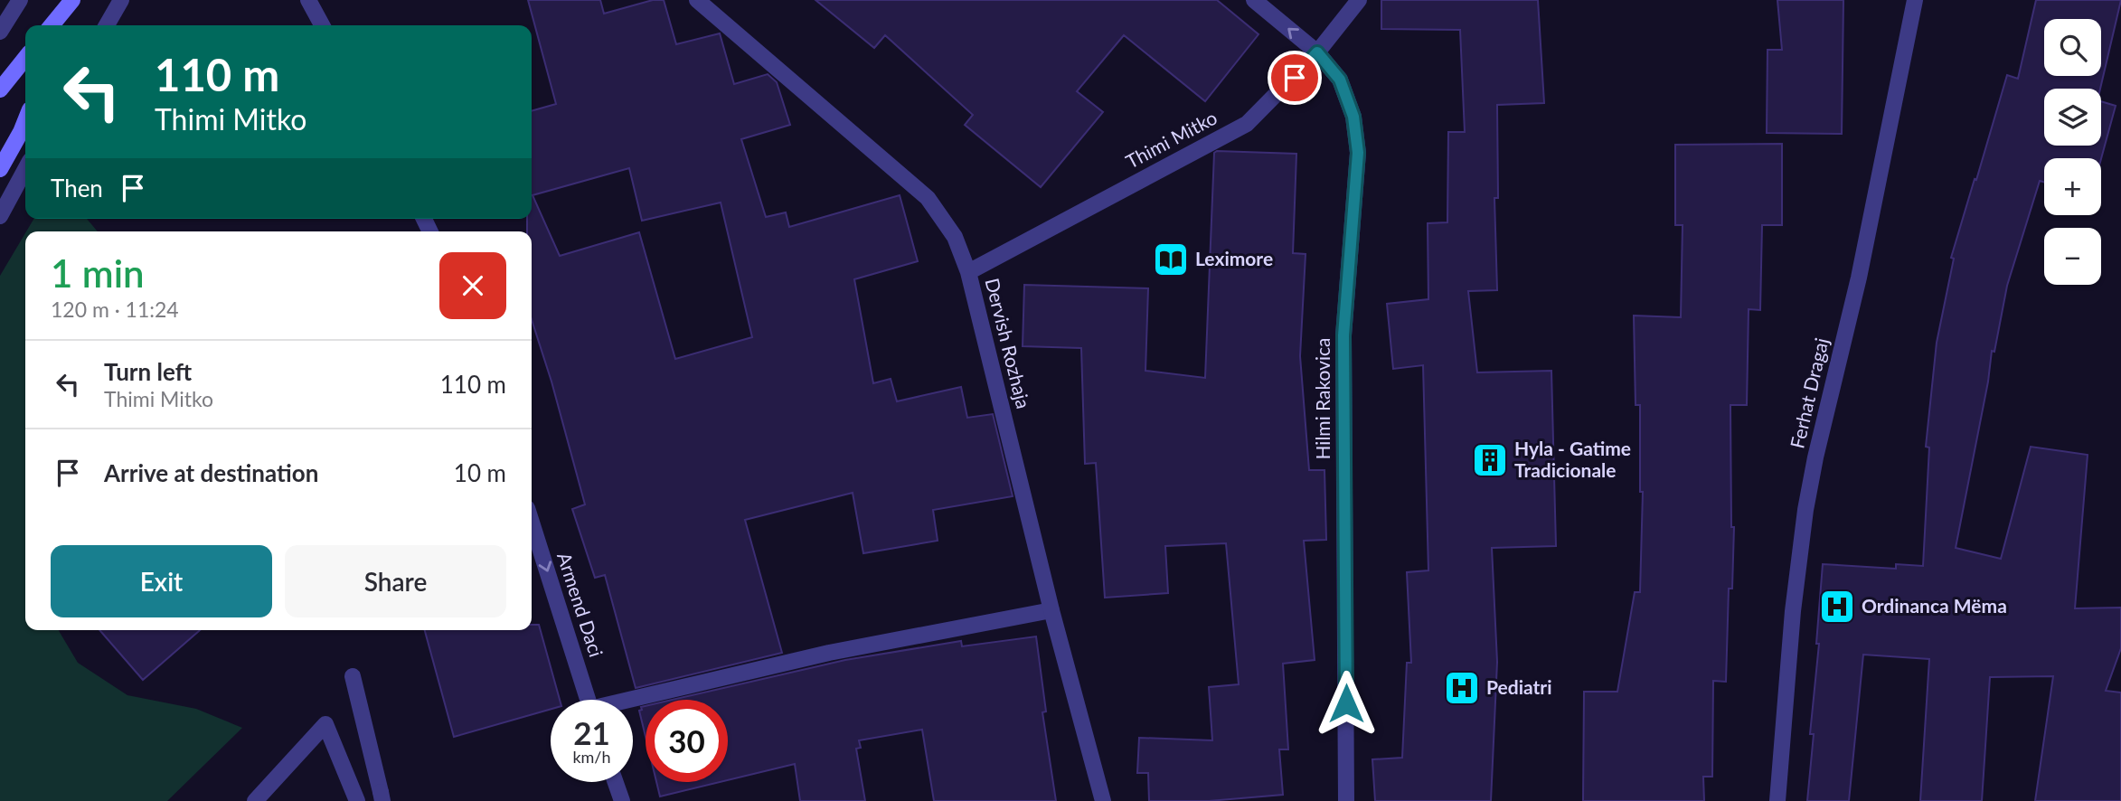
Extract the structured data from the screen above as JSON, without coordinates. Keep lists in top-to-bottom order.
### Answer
{
  "streets": {
    "street": [
      "Thimi Mitko",
      "Dervish Rozhaja",
      "Ferhat Dragaj",
      "Hilmi Rakovica",
      "Armend Daci"
    ]
  },
  "crossings": [
    ["Thimi Mitko", "Dervish Rozhaja"],
    ["Thimi Mitko", "Hilmi Rakovica"]
  ],
  "one_way": ["Armend Daci"],
  "places": {
    "library": ["Leximore"],
    "building": ["Hyla - Gatime Tradicionale"],
    "hospital": ["Ordinanca Mëma", "Pediatri"]
  },
  "page": {
    "map_buttons": ["+", "−"],
    "turn": ["110 m", "Thimi Mitko"],
    "then": "Then",
    "heading": ["1 min", "120 m · 11:24"],
    "list": [
      {
        "name": "Turn left",
        "note": "Thimi Mitko",
        "value": "110 m"
      },
      {
        "name": "Arrive at destination",
        "value": "10 m"
      }
    ],
    "buttons": ["Exit", "Share"],
    "speed": "21 km/h",
    "limit": "30"
  }
}
